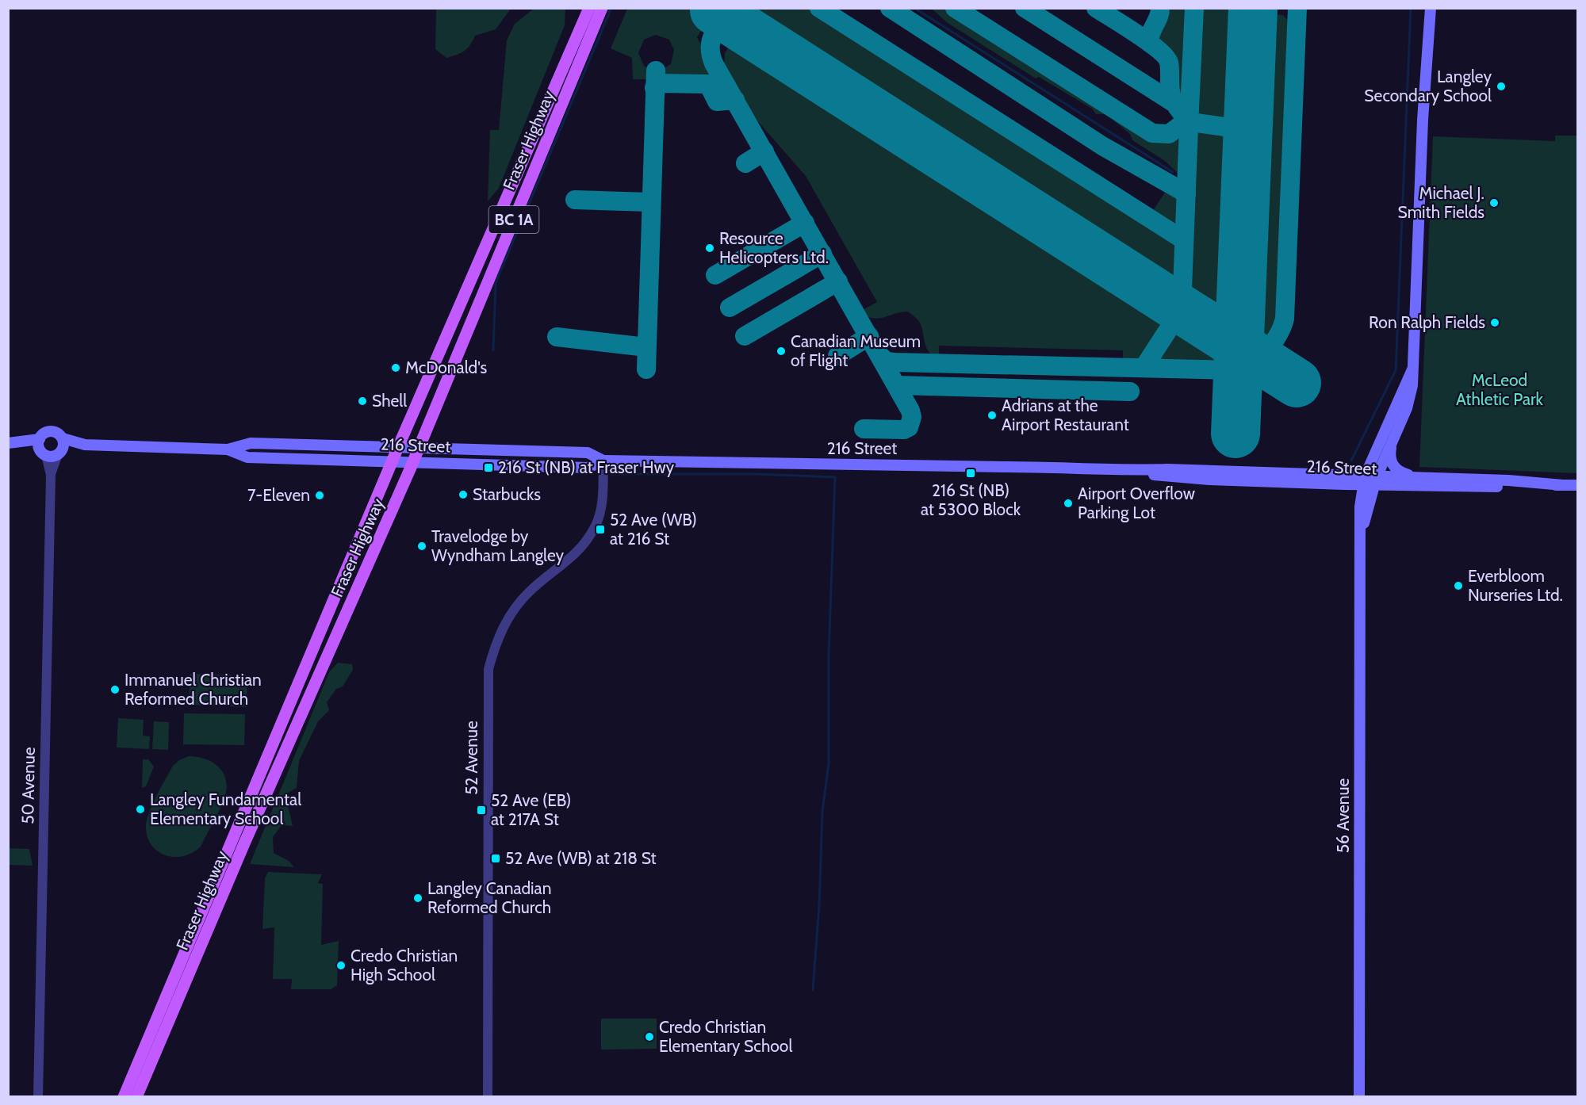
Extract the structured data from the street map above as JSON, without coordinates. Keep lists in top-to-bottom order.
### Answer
{
  "streets": {
    "main road": [
      "Fraser Highway",
      "BC 1A",
      "216 Street",
      "56 Avenue"
    ],
    "street": ["52 Avenue", "50 Avenue"]
  },
  "crossings": [
    ["Fraser Highway", "216 Street"],
    ["216 Street", "52 Avenue"],
    ["216 Street", "50 Avenue"],
    ["216 Street", "56 Avenue"]
  ],
  "parks": ["McLeod Athletic Park"],
  "places": {
    "other": [
      "Langley Secondary School",
      "Michael J. Smith Fields",
      "Resource Helicopters Ltd.",
      "Ron Ralph Fields",
      "Canadian Museum of Flight",
      "McDonald's",
      "Shell",
      "Adrians at the Airport Restaurant",
      "Starbucks",
      "7-Eleven",
      "Airport Overflow Parking Lot",
      "Travelodge by Wyndham Langley",
      "Everbloom Nurseries Ltd.",
      "Immanuel Christian Reformed Church",
      "Langley Fundamental Elementary School",
      "Langley Canadian Reformed Church",
      "Credo Christian High School",
      "Credo Christian Elementary School"
    ],
    "transit": [
      "216 St (NB) at Fraser Hwy",
      "216 St (NB) at 5300 Block",
      "52 Ave (WB) at 216 St",
      "52 Ave (EB) at 217A St",
      "52 Ave (WB) at 218 St"
    ]
  }
}
